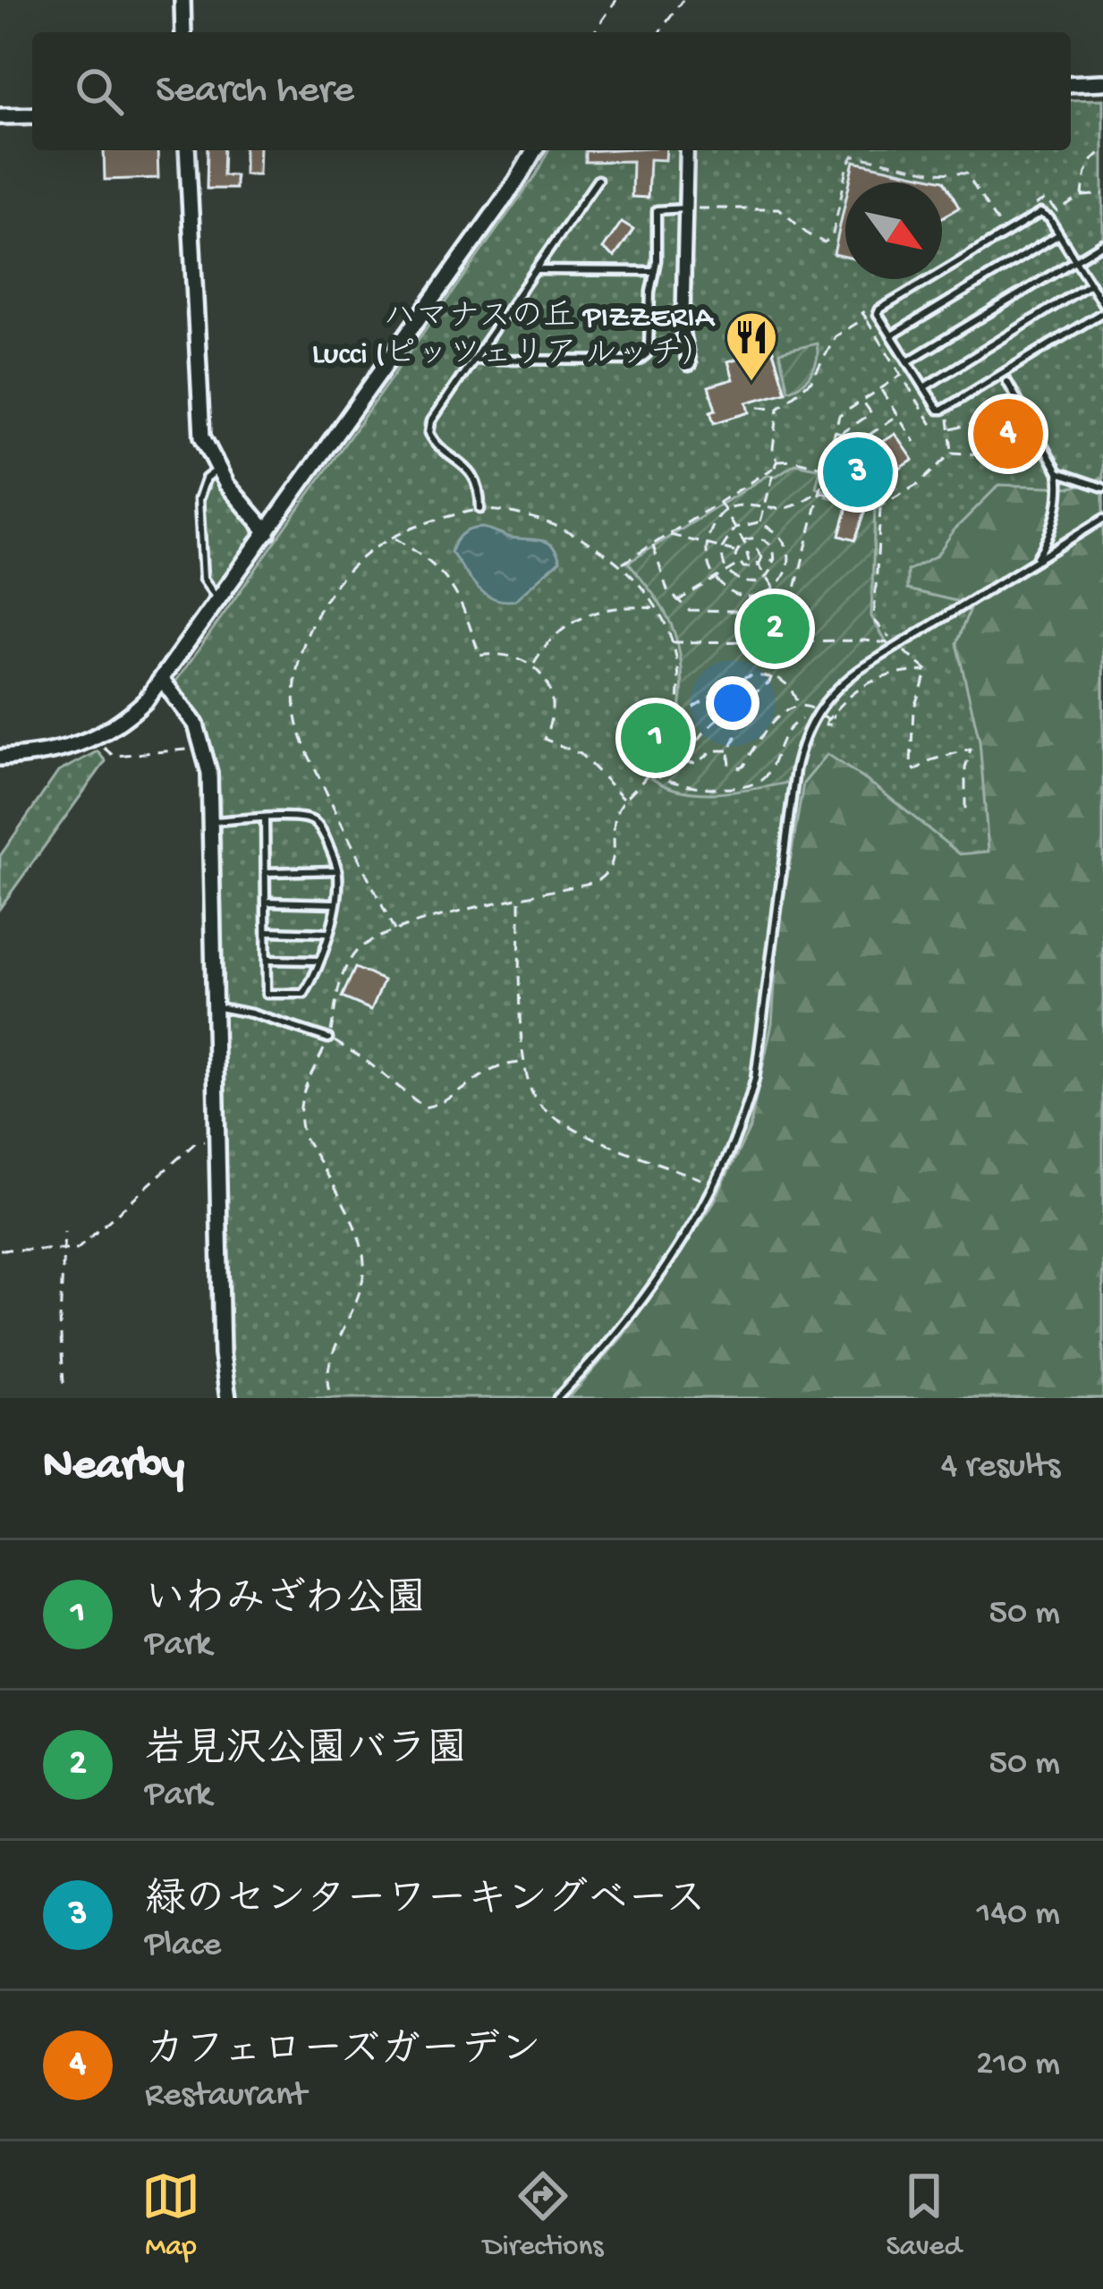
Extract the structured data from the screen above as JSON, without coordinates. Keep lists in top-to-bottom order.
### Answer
{
  "places": {
    "restaurant": ["ハマナスの丘 PIZZERIA Lucci (ピッツェリア ルッチ）"]
  },
  "north": "bottom right",
  "page": {
    "search": "Search here",
    "pins": [
      "4",
      "3",
      "2",
      "1"
    ],
    "heading": ["Nearby", "4 results"],
    "list": [
      {
        "mark": "1",
        "name": "いわみざわ公園",
        "note": "Park",
        "value": "50 m"
      },
      {
        "mark": "2",
        "name": "岩見沢公園バラ園",
        "note": "Park",
        "value": "50 m"
      },
      {
        "mark": "3",
        "name": "緑のセンターワーキングベース",
        "note": "Place",
        "value": "140 m"
      },
      {
        "mark": "4",
        "name": "カフェローズガーデン",
        "note": "Restaurant",
        "value": "210 m"
      }
    ],
    "nav": ["Map", "Directions", "Saved"]
  }
}
